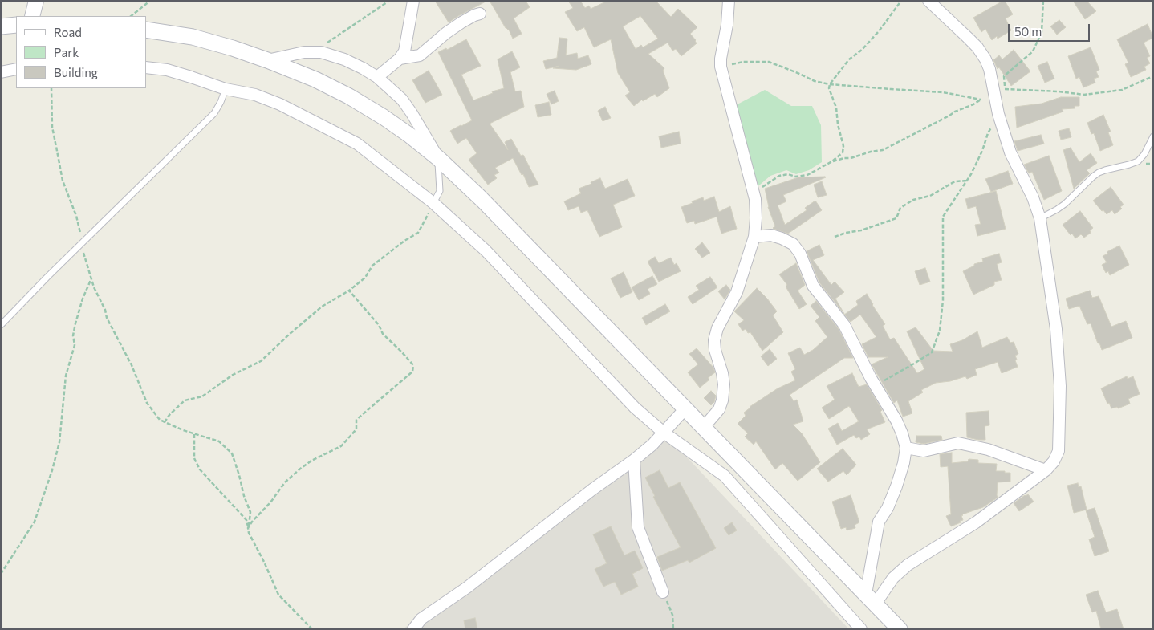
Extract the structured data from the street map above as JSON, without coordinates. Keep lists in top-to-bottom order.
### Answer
{
  "legend": ["Road", "Park", "Building"],
  "scale_bar": "50 m"
}
